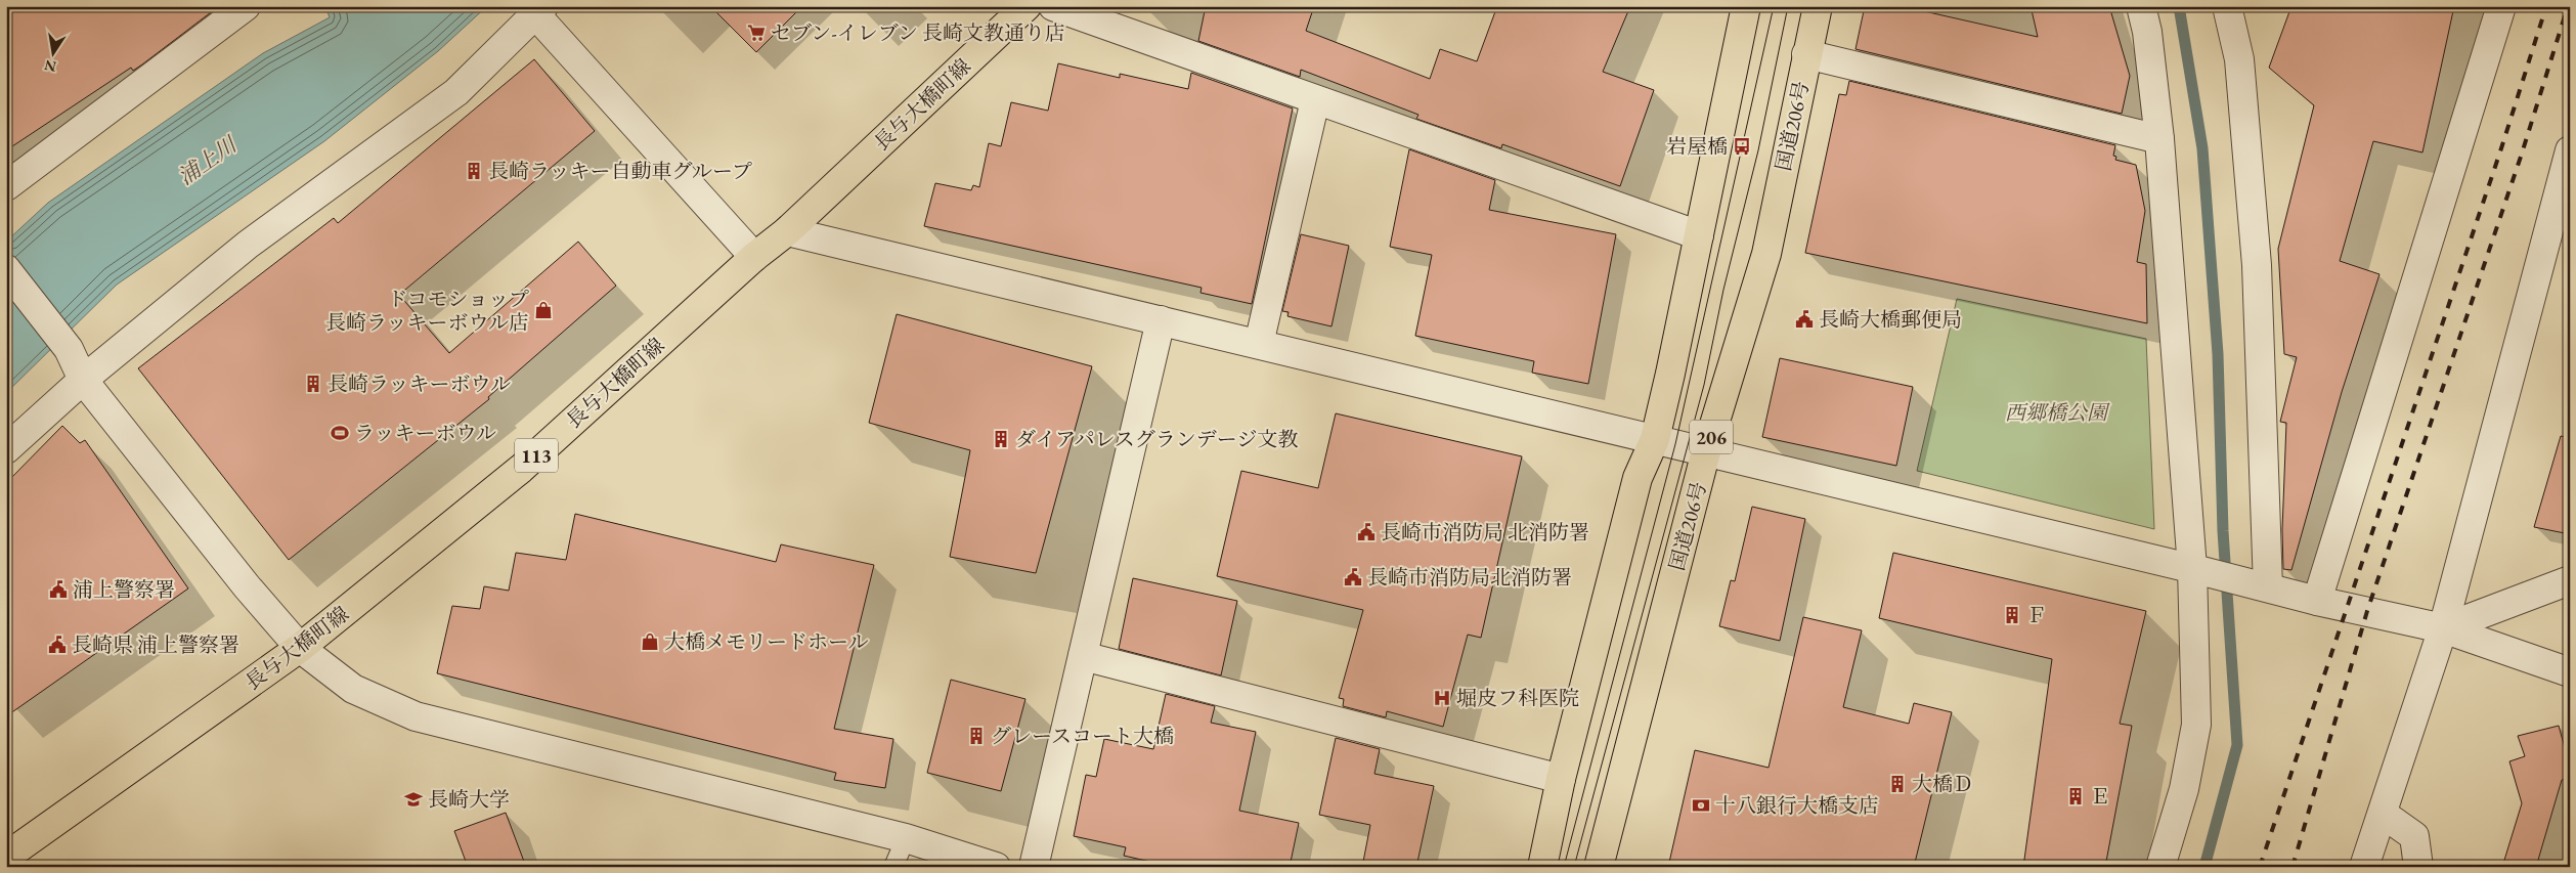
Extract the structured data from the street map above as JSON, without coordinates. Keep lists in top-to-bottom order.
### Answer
{
  "streets": {
    "main road": [
      "長与大橋町線",
      "国道206号",
      "206",
      "113"
    ]
  },
  "water": ["浦上川"],
  "parks": ["西郷橋公園"],
  "places": {
    "supermarket": ["セブン-イレブン 長崎文教通り店"],
    "bus stop": ["岩屋橋"],
    "building": [
      "長崎ラッキー自動車グループ",
      "長崎ラッキーボウル",
      "ダイアパレスグランデージ文教",
      "Ｆ",
      "グレースコート大橋",
      "大橋Ｄ",
      "Ｅ"
    ],
    "shop": ["ドコモショップ 長崎ラッキーボウル店", "大橋メモリードホール"],
    "public building": [
      "長崎大橋郵便局",
      "長崎市消防局 北消防署",
      "長崎市消防局北消防署",
      "浦上警察署",
      "長崎県 浦上警察署"
    ],
    "sports": ["ラッキーボウル"],
    "hospital": ["堀皮フ科医院"],
    "school or university": ["長崎大学"],
    "bank": ["十八銀行大橋支店"]
  },
  "north": "bottom"
}
